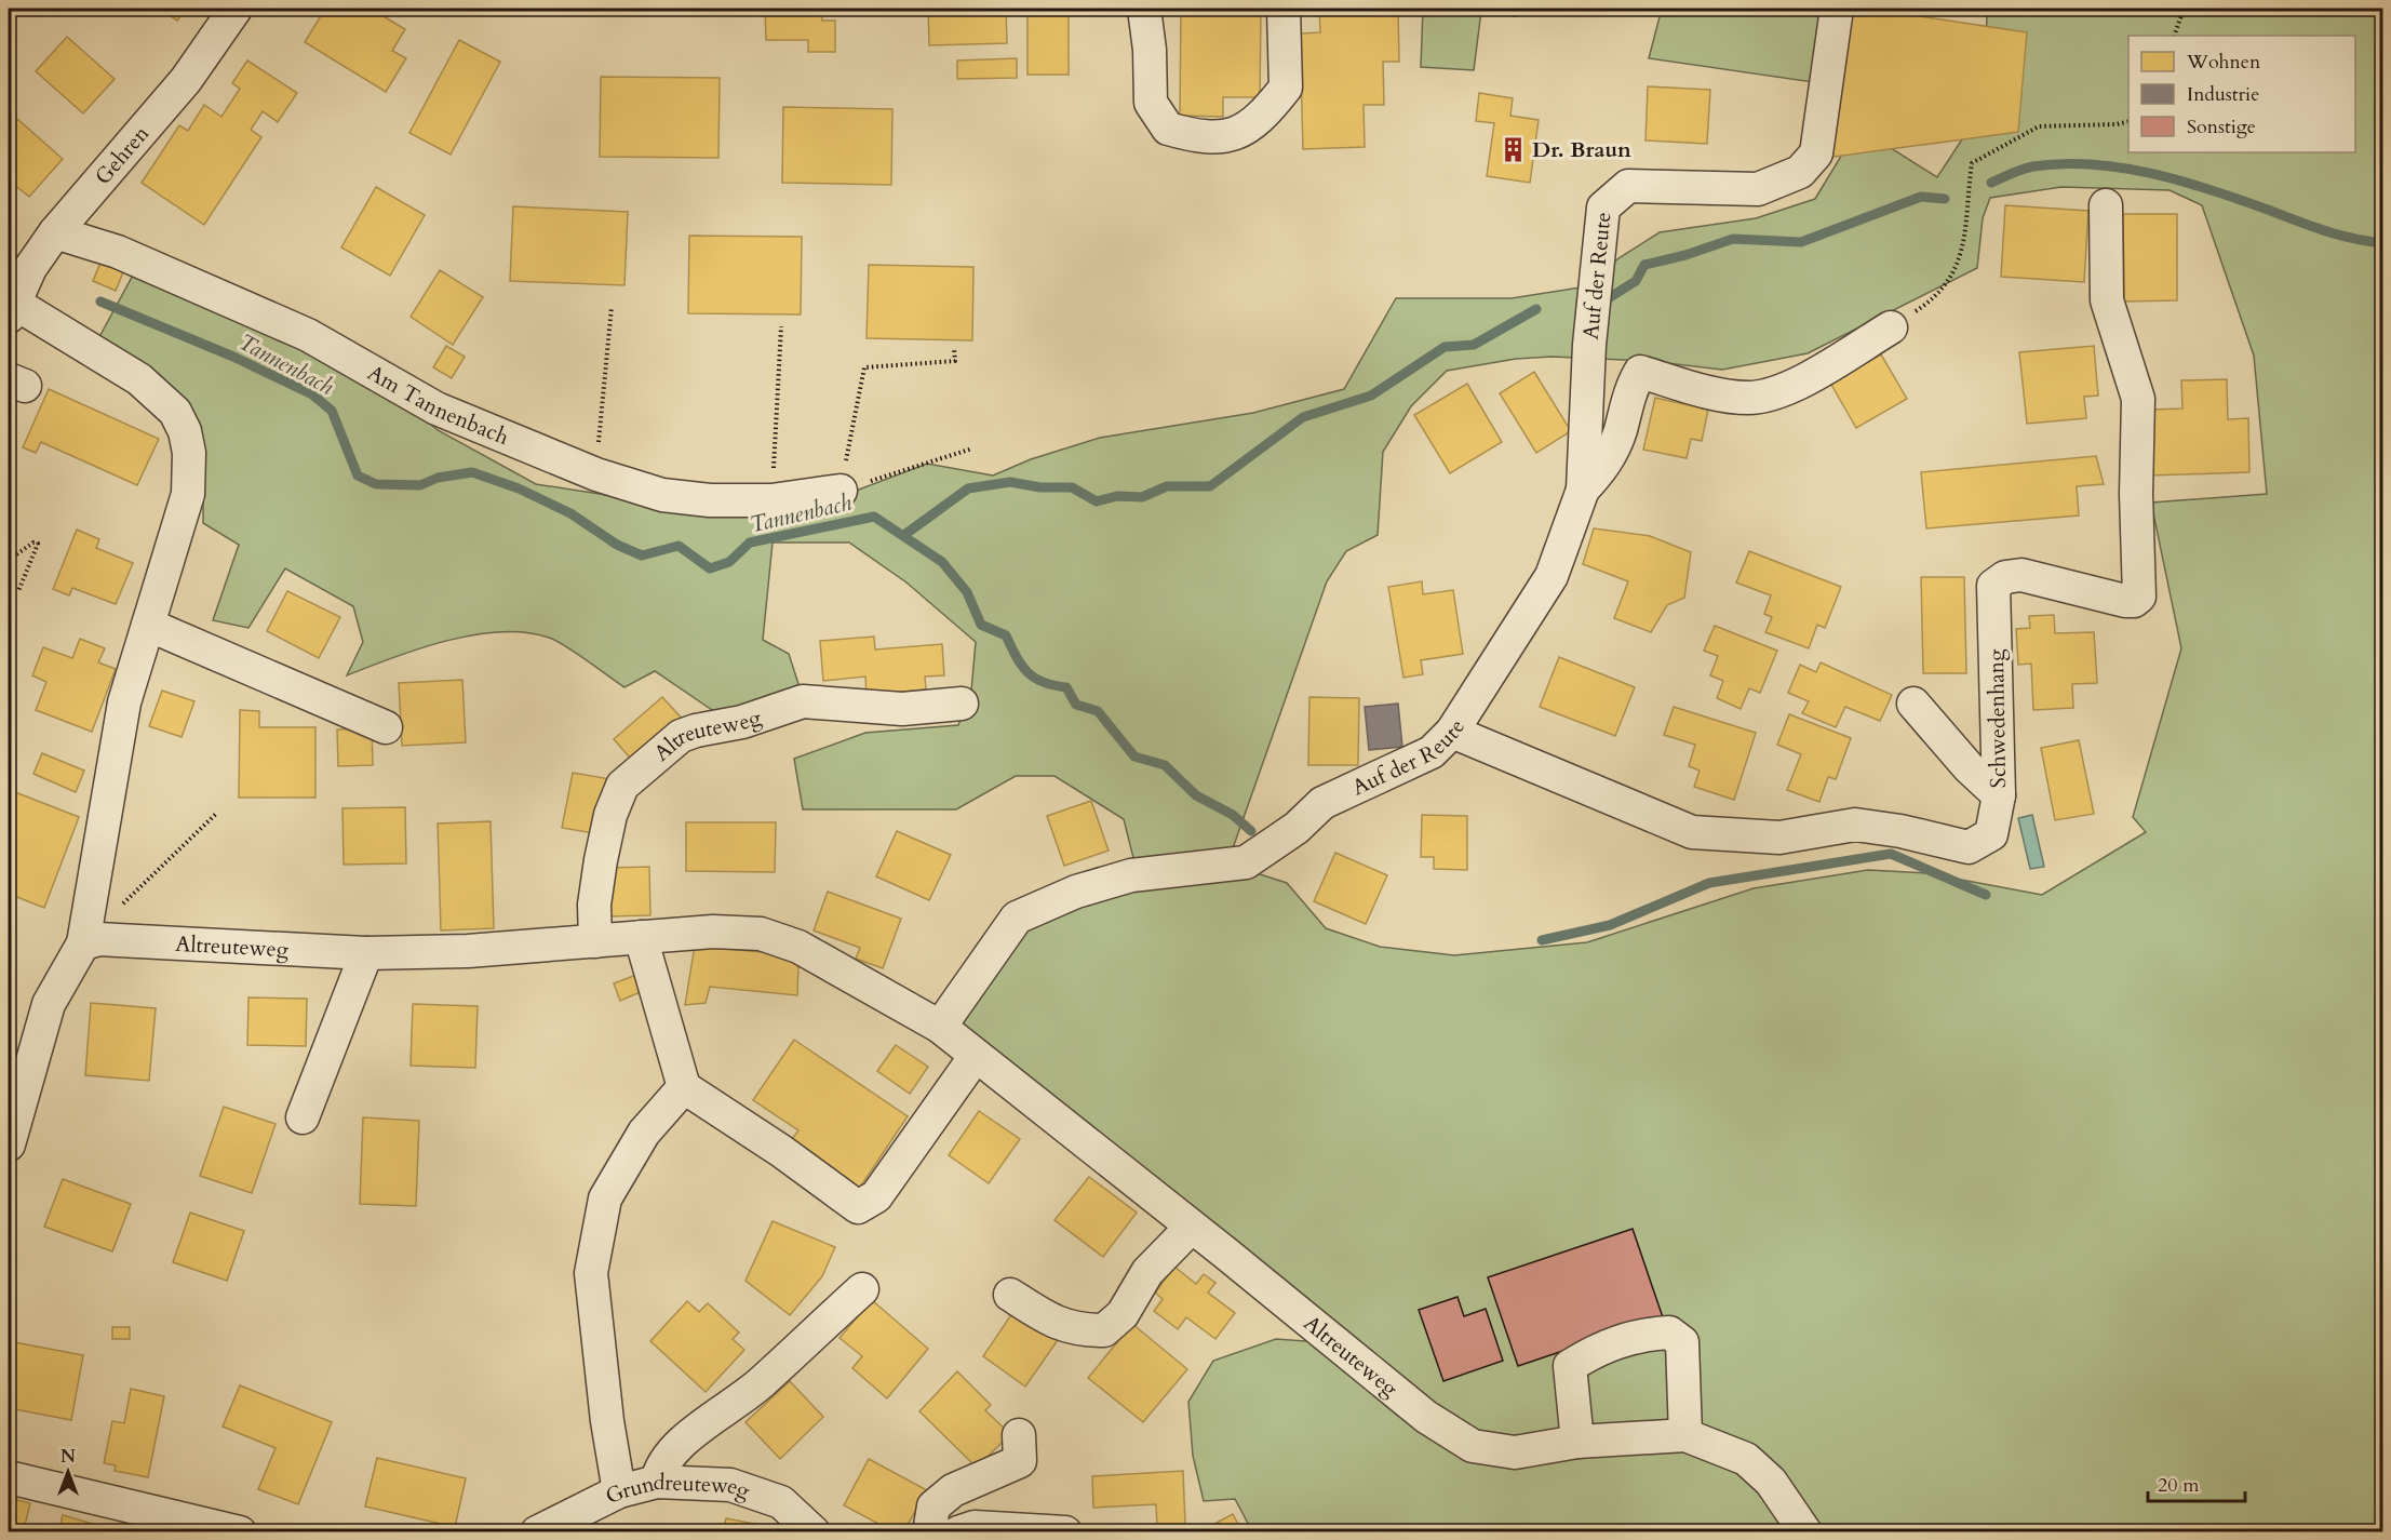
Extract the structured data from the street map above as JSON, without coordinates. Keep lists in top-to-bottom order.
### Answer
{
  "streets": {
    "street": [
      "Gehren",
      "Auf der Reute",
      "Am Tannenbach",
      "Schwedenhang",
      "Altreuteweg",
      "Grundreuteweg"
    ]
  },
  "crossings": [
    ["Gehren", "Am Tannenbach"],
    ["Auf der Reute", "Schwedenhang"],
    ["Auf der Reute", "Altreuteweg"]
  ],
  "water": ["Tannenbach"],
  "places": {
    "building": ["Dr. Braun"]
  },
  "legend": ["Wohnen", "Industrie", "Sonstige"],
  "scale_bar": "20 m",
  "north": "top"
}
